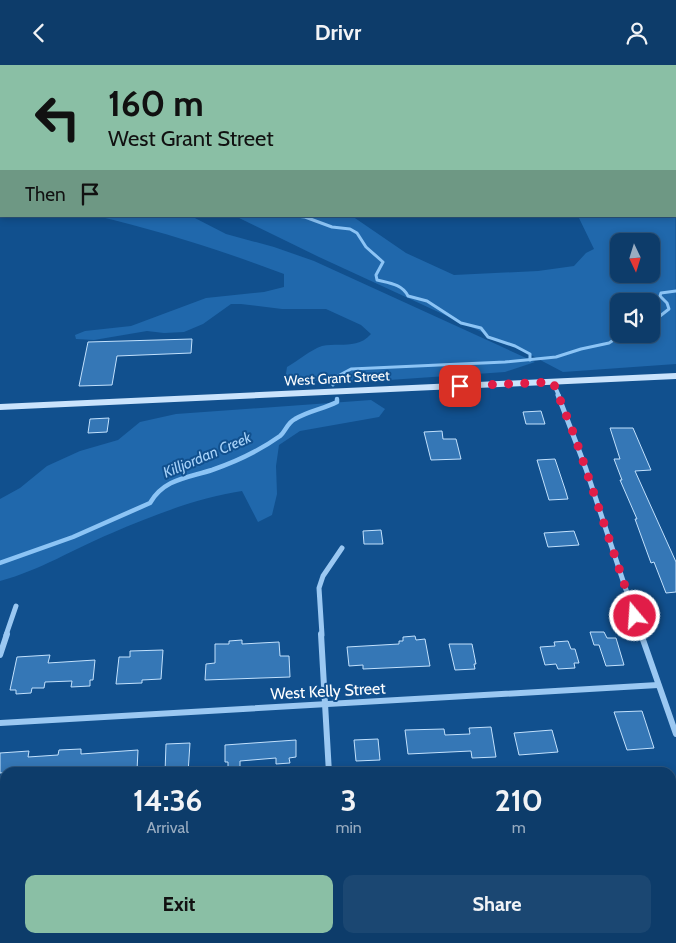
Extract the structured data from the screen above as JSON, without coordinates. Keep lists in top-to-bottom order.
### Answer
{
  "streets": {
    "main road": ["West Grant Street"],
    "street": ["West Kelly Street"]
  },
  "water": ["Killjordan Creek"],
  "north": "bottom",
  "page": {
    "header": "Drivr",
    "turn": ["160 m", "West Grant Street"],
    "then": "Then",
    "eta": [
      "14:36",
      "Arrival",
      "3",
      "min",
      "210",
      "m"
    ],
    "buttons": ["Exit", "Share"]
  }
}
